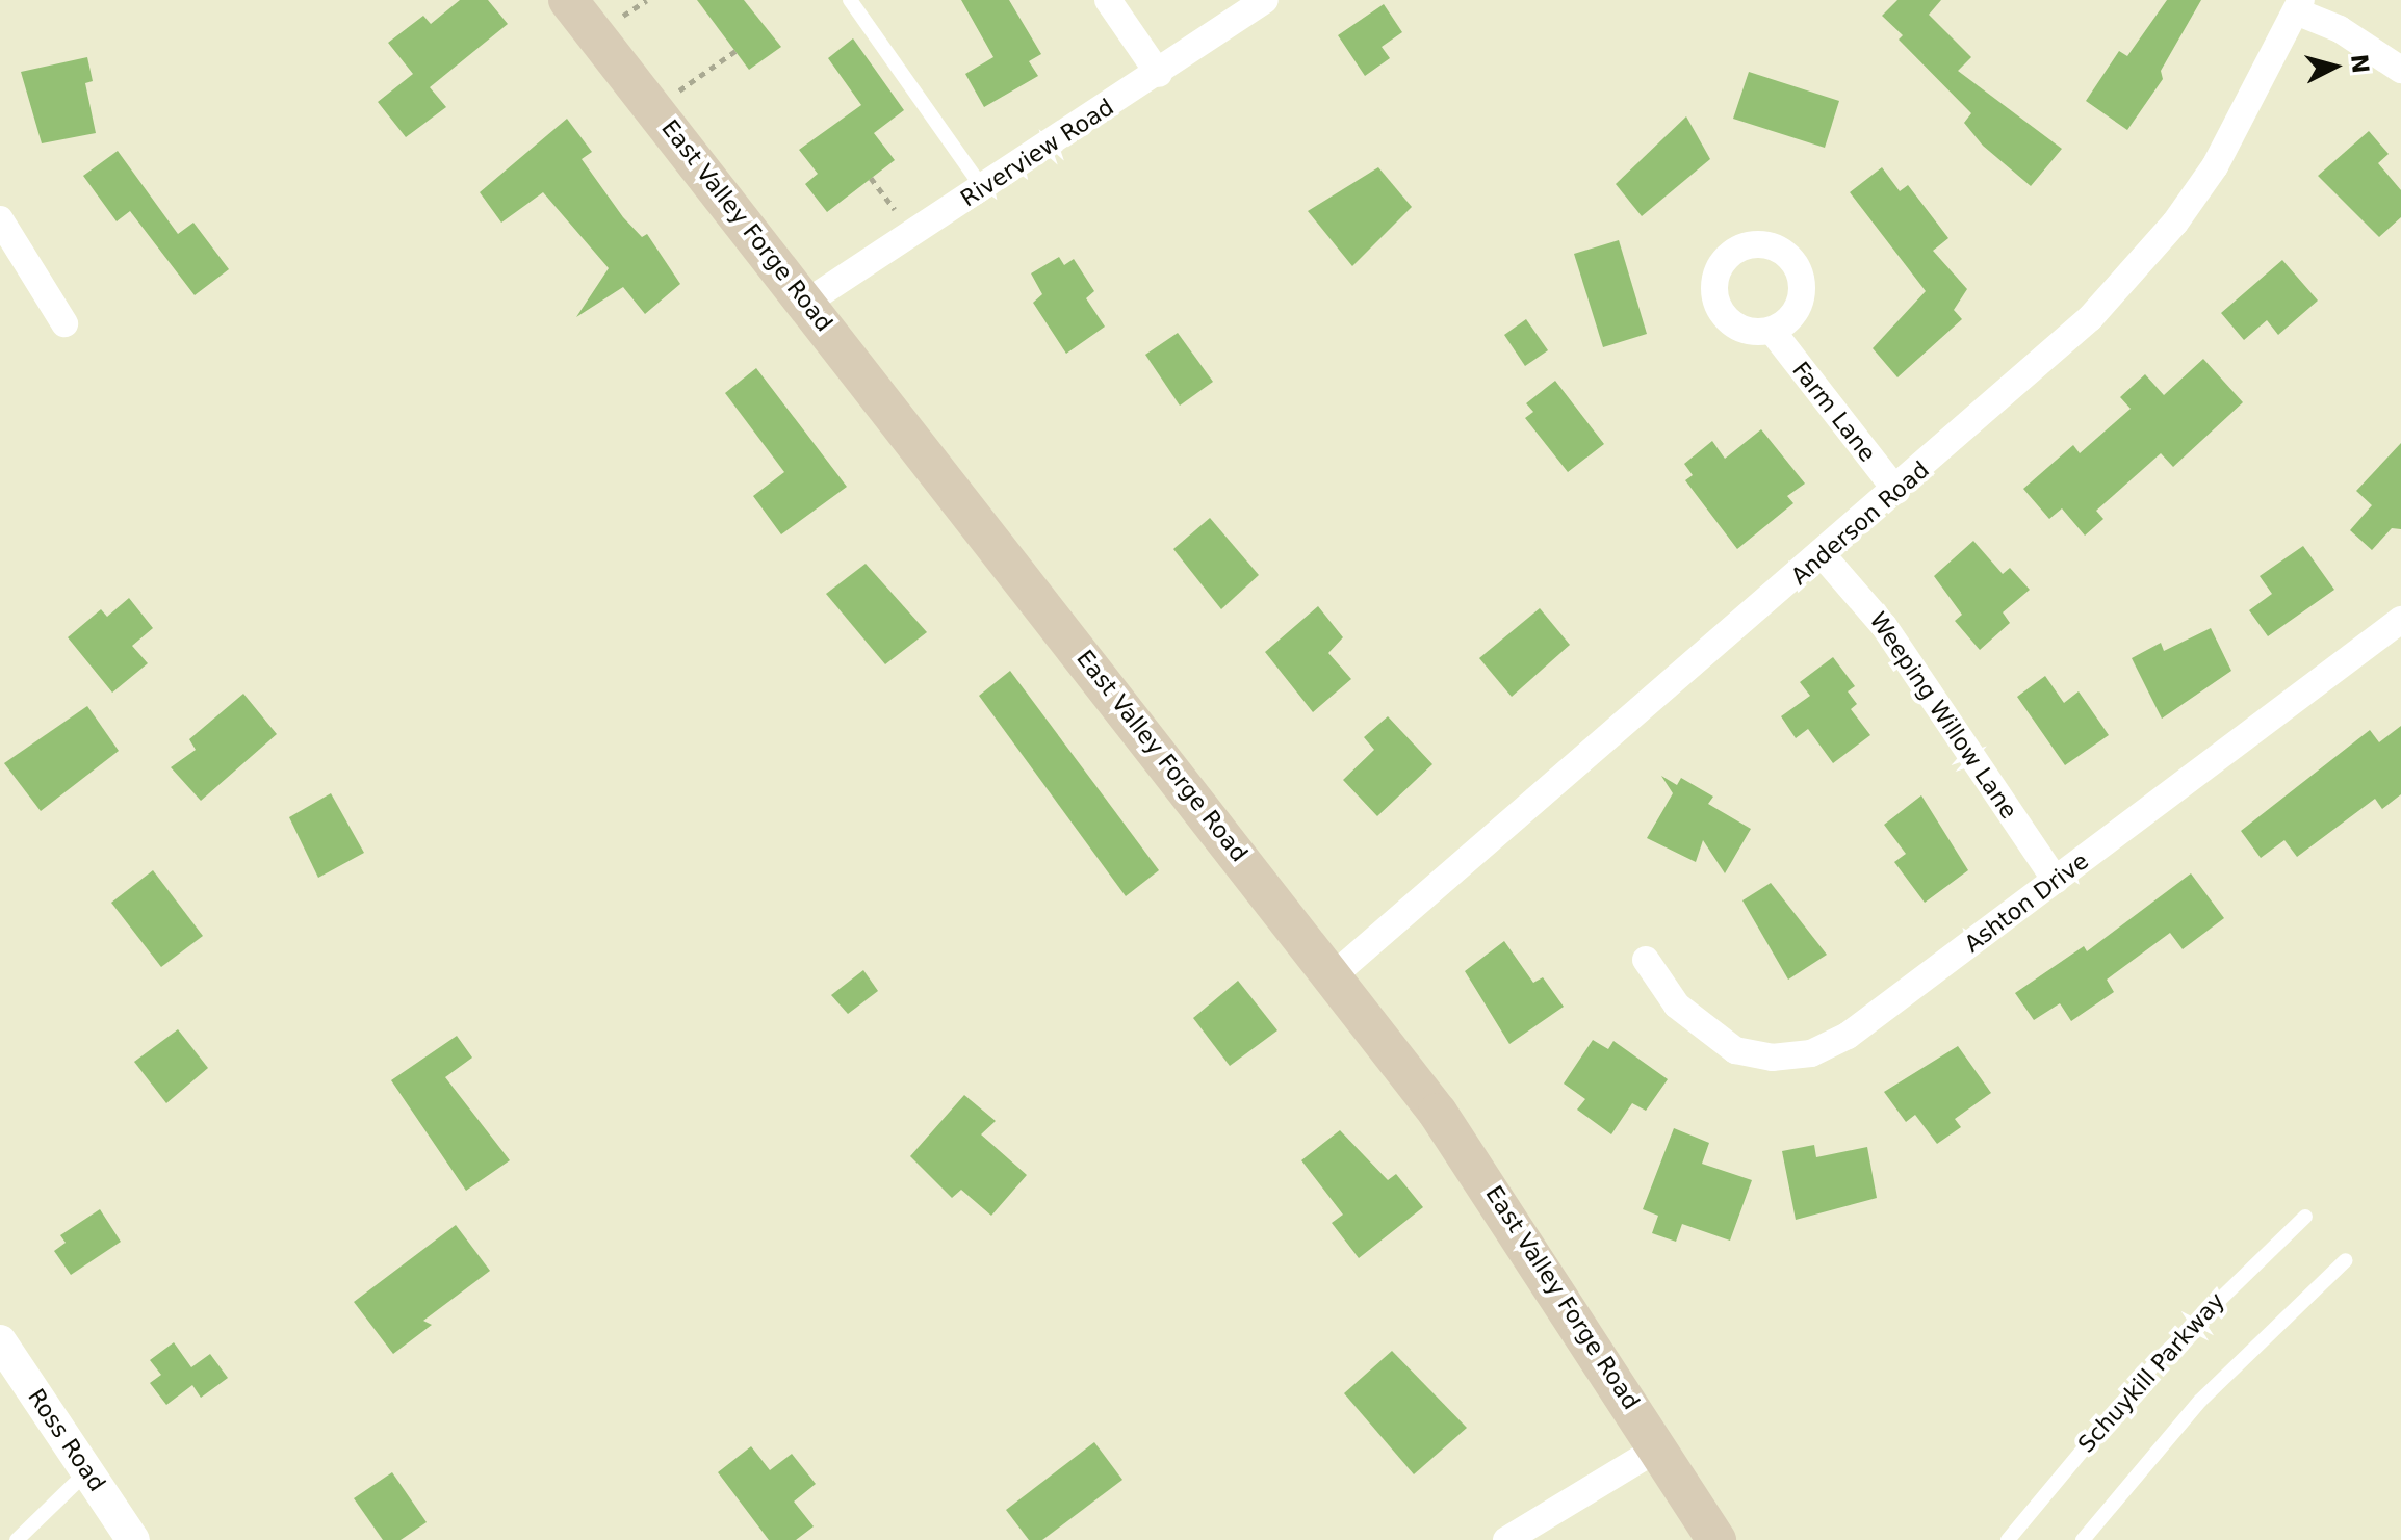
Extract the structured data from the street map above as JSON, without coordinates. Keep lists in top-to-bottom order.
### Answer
{
  "streets": {
    "main road": ["East Valley Forge Road"],
    "street": [
      "Riverview Road",
      "Farm Lane",
      "Anderson Road",
      "Weeping Willow Lane",
      "Ashton Drive",
      "Ross Road"
    ],
    "lane": ["Schuykill Parkway"]
  },
  "crossings": [
    ["Riverview Road", "East Valley Forge Road"],
    ["East Valley Forge Road", "Anderson Road"],
    ["Farm Lane", "Anderson Road"],
    ["Anderson Road", "Weeping Willow Lane"],
    ["Weeping Willow Lane", "Ashton Drive"]
  ],
  "north": "right"
}
